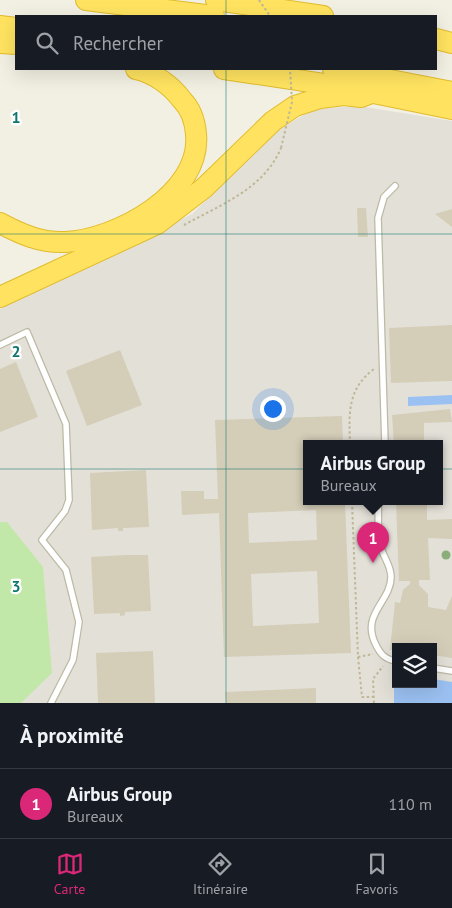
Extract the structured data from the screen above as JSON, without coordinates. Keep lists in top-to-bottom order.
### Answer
{
  "page": {
    "search": "Rechercher",
    "popup": ["Airbus Group", "Bureaux"],
    "pins": "1",
    "heading": "À proximité",
    "list": [
      {
        "mark": "1",
        "name": "Airbus Group",
        "note": "Bureaux",
        "value": "110 m"
      }
    ],
    "nav": ["Carte", "Itinéraire", "Favoris"]
  },
  "grid": {
    "rows": ["1", "2", "3"]
  }
}
